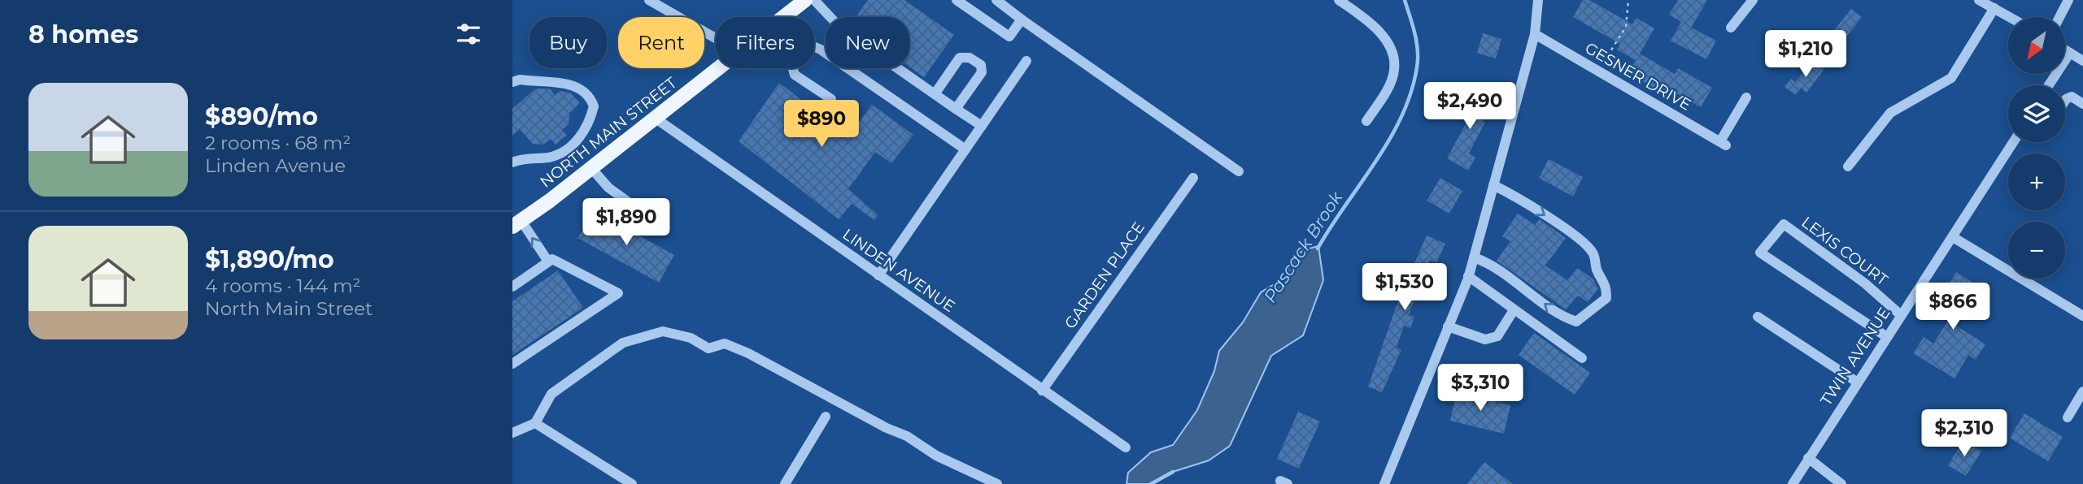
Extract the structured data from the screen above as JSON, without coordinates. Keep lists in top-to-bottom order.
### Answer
{
  "streets": {
    "main road": ["NORTH MAIN STREET"],
    "street": [
      "GESNER DRIVE",
      "LEXIS COURT",
      "LINDEN AVENUE",
      "GARDEN PLACE",
      "TWIN AVENUE"
    ]
  },
  "crossings": [
    ["NORTH MAIN STREET", "LINDEN AVENUE"],
    ["LEXIS COURT", "TWIN AVENUE"],
    ["LINDEN AVENUE", "GARDEN PLACE"]
  ],
  "water": ["Pascack Brook"],
  "north": "bottom left",
  "page": {
    "heading": "8 homes",
    "map_buttons": ["+", "−"],
    "chip": [
      "Buy",
      "Rent",
      "Filters",
      "New"
    ],
    "price": [
      "$1,210",
      "$2,490",
      "$890",
      "$1,890",
      "$1,530",
      "$866",
      "$3,310",
      "$2,310"
    ],
    "list": [
      {
        "name": "$890/mo",
        "note": "2 rooms · 68 m² · Linden Avenue"
      },
      {
        "name": "$1,890/mo",
        "note": "4 rooms · 144 m² · North Main Street"
      }
    ]
  }
}
